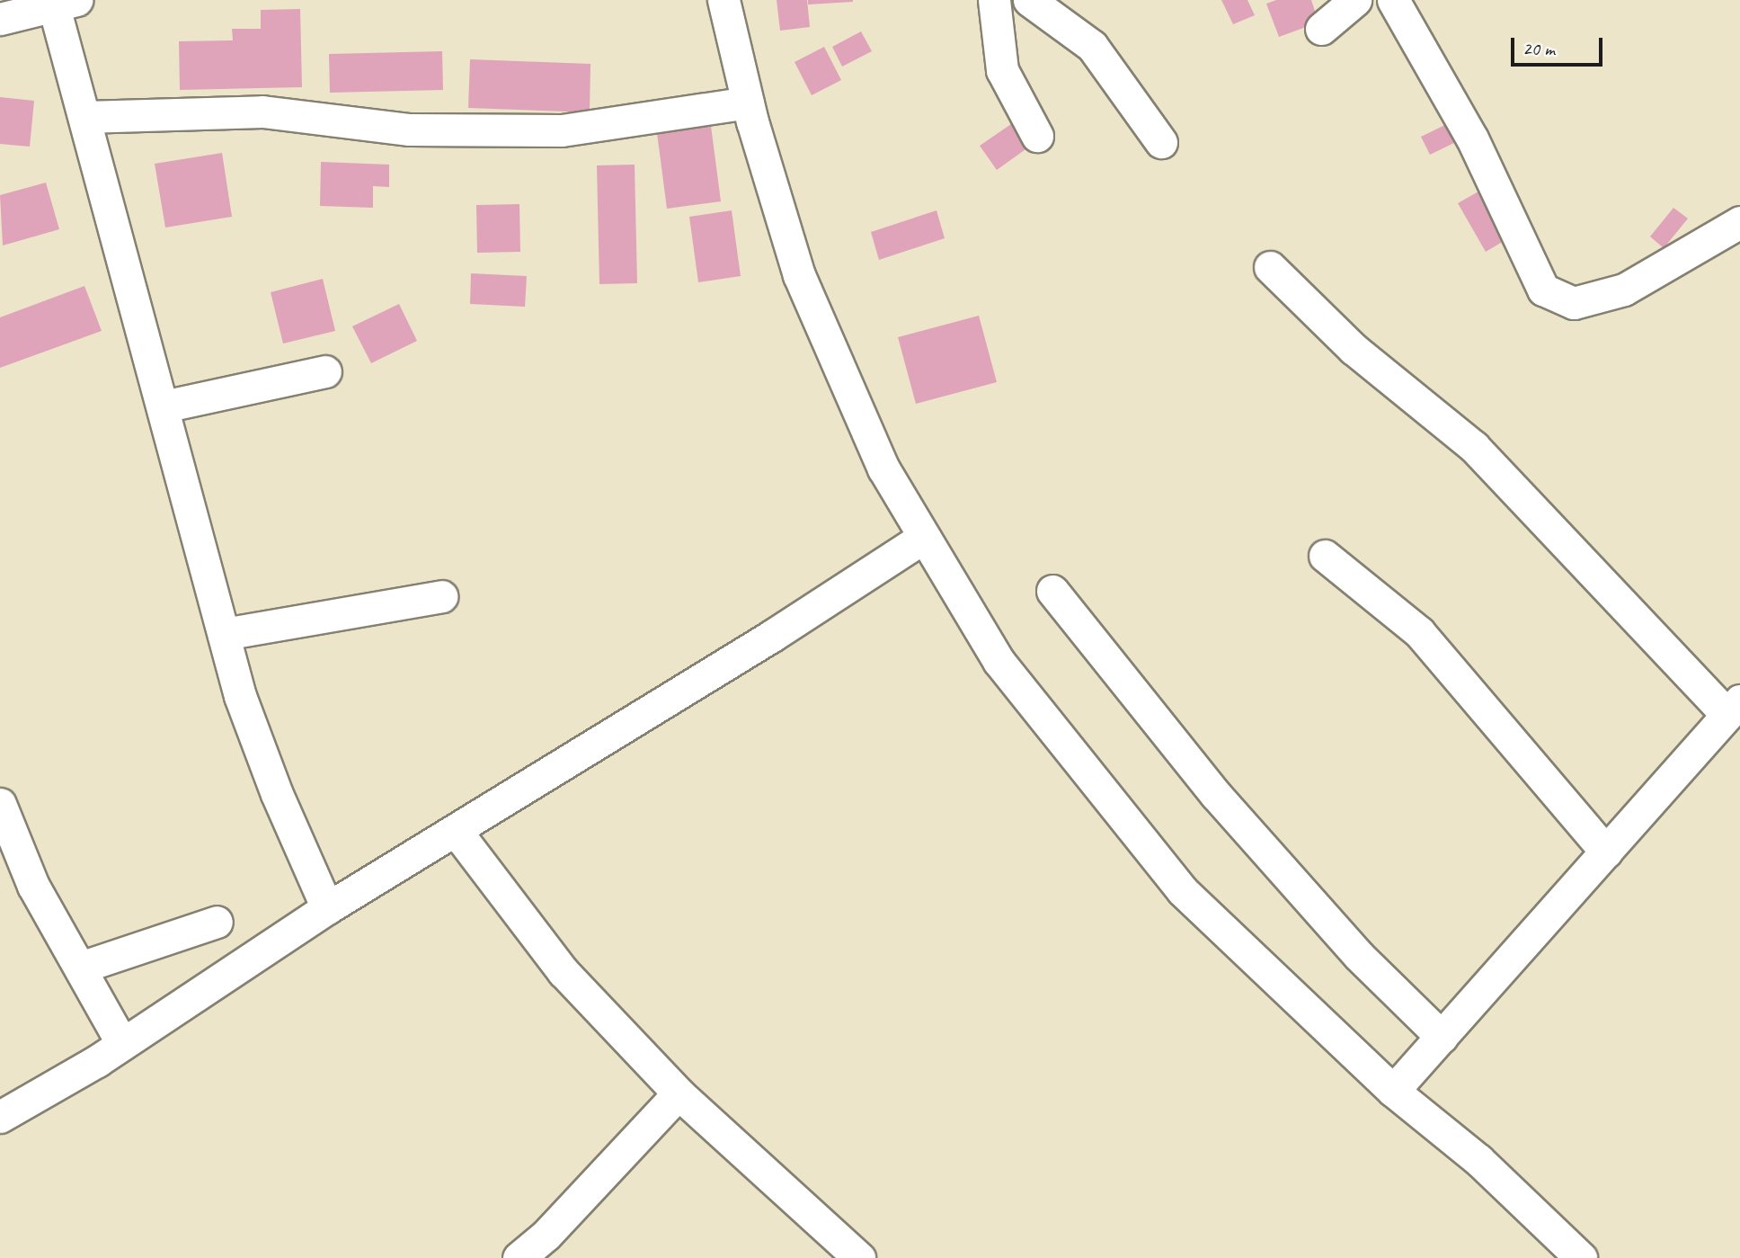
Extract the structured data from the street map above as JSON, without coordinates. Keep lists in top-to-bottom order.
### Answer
{
  "scale_bar": "20 m"
}
